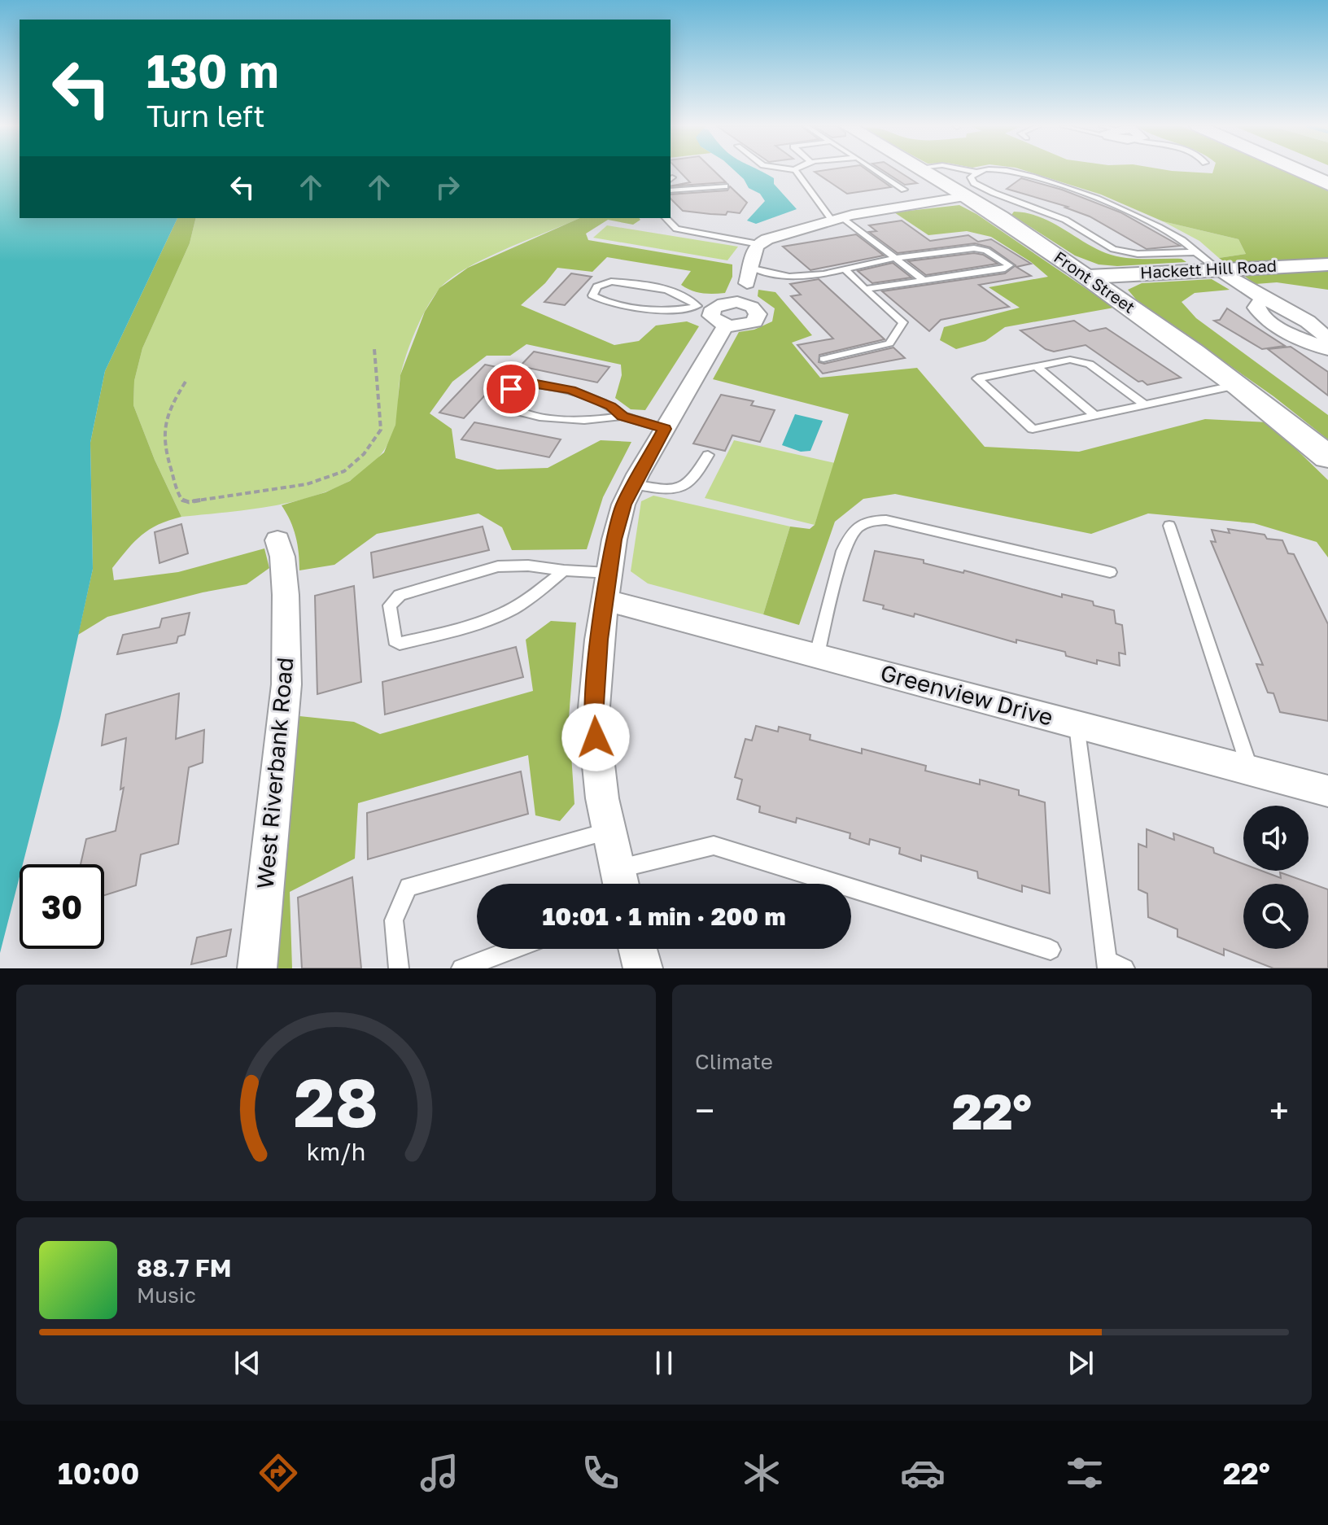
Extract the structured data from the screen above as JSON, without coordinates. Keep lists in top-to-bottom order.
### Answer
{
  "streets": {
    "main road": ["Front Street"],
    "street": ["Hackett Hill Road", "Greenview Drive", "West Riverbank Road"]
  },
  "crossings": [
    ["Hackett Hill Road", "Front Street"]
  ],
  "page": {
    "turn": ["130 m", "Turn left"],
    "limit": "30",
    "trip": "10:01 · 1 min · 200 m",
    "tile": "Climate",
    "heat": ["−", "22°", "+"],
    "song": ["88.7 FM", "Music"],
    "tabs": ["10:00", "22°"],
    "gauge": ["28", "km/h"]
  }
}
